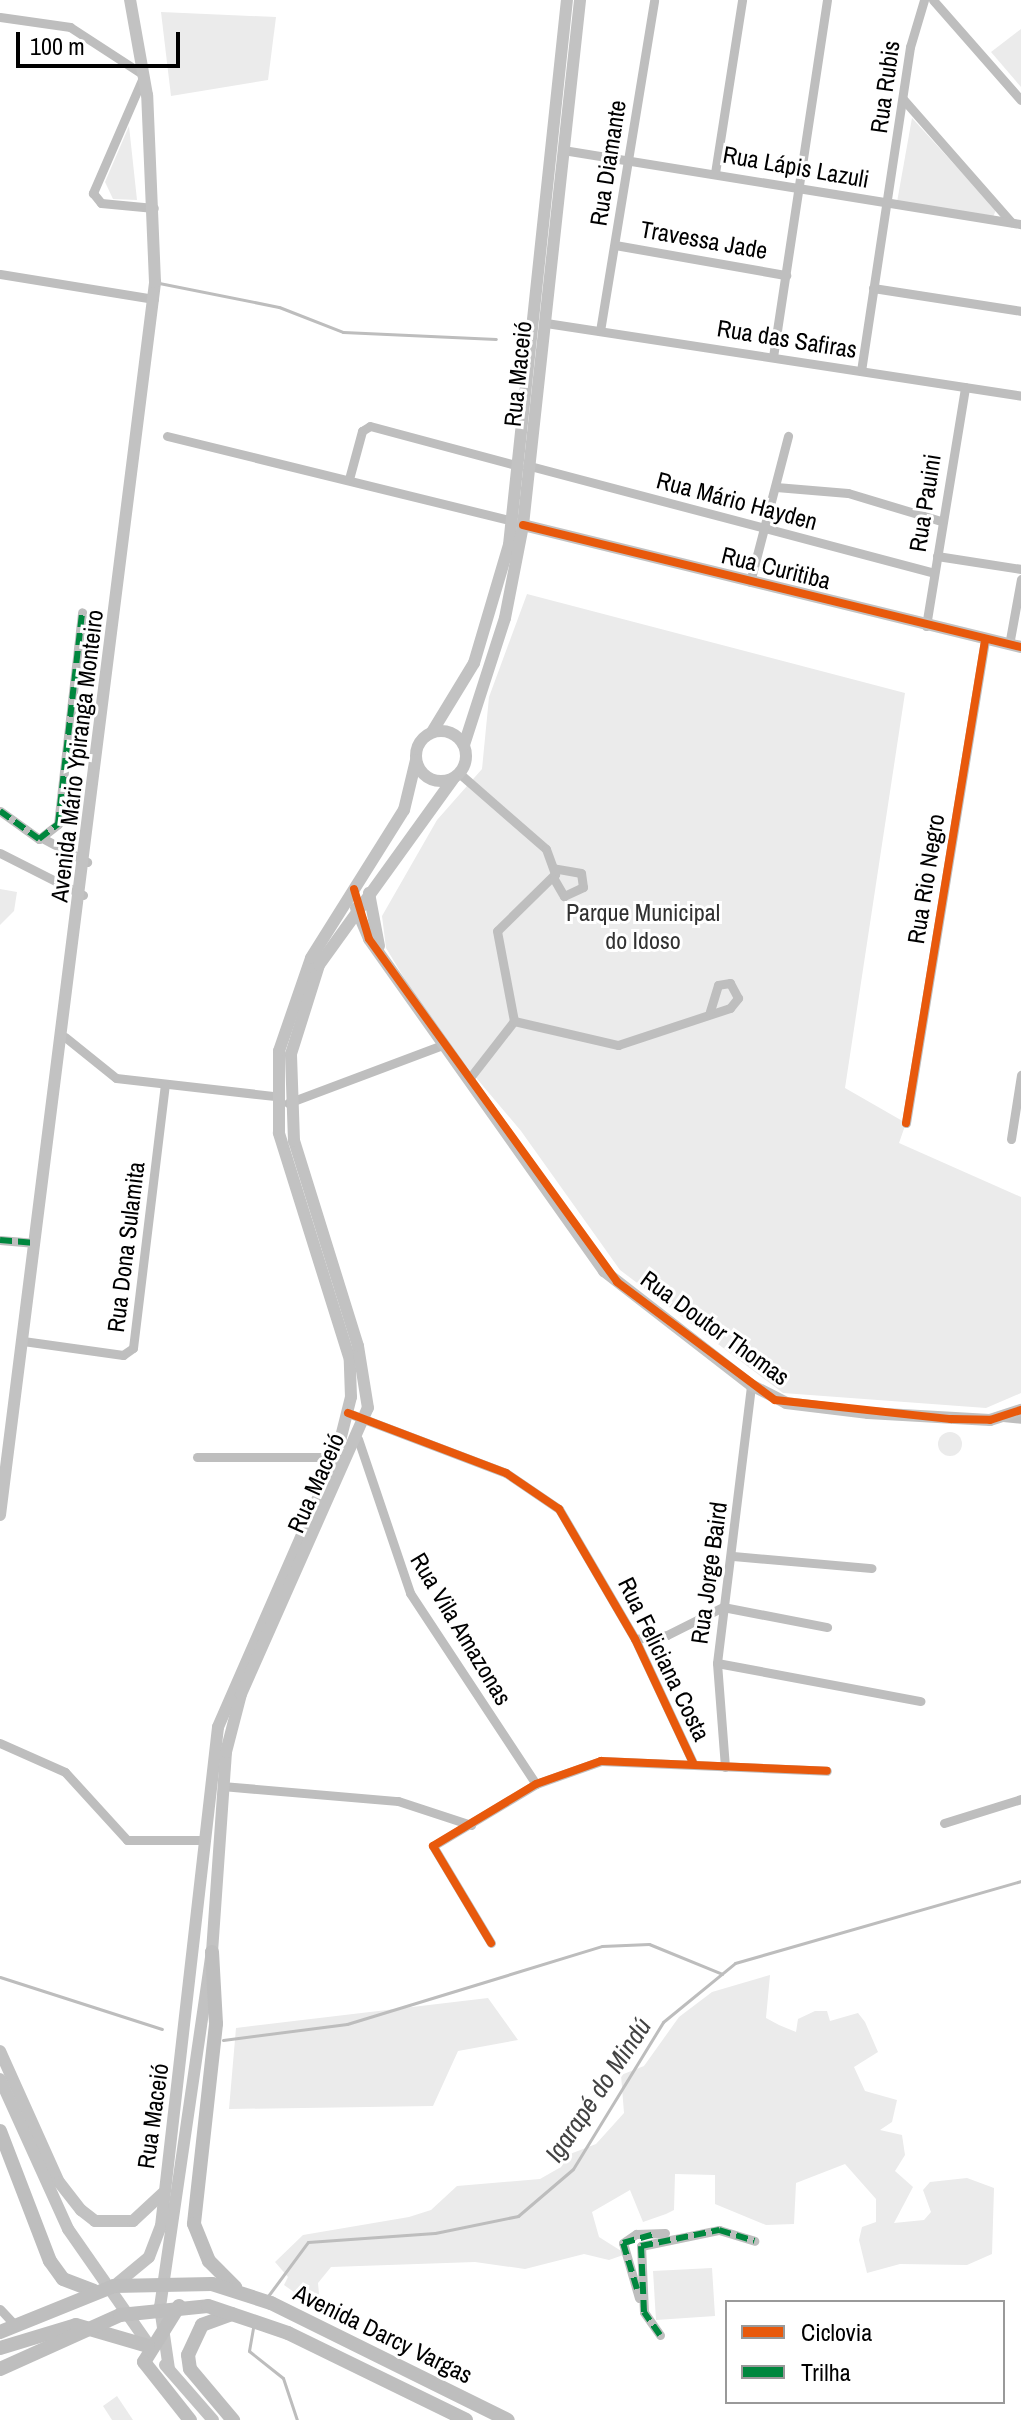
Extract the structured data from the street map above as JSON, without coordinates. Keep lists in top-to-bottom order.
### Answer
{
  "streets": {
    "main road": [
      "Rua Maceió",
      "Rua Curitiba",
      "Avenida Mário Ypiranga Monteiro",
      "Rua Doutor Thomas",
      "Avenida Darcy Vargas"
    ],
    "street": [
      "Rua Rubis",
      "Rua Diamante",
      "Rua Lápis Lazuli",
      "Travessa Jade",
      "Rua das Safiras",
      "Rua Mário Hayden",
      "Rua Pauini",
      "Rua Rio Negro",
      "Rua Dona Sulamita",
      "Rua Jorge Baird",
      "Rua Vila Amazonas",
      "Rua Feliciana Costa"
    ]
  },
  "crossings": [
    ["Rua Rubis", "Rua Lápis Lazuli"],
    ["Rua Rubis", "Rua das Safiras"],
    ["Rua Diamante", "Rua Lápis Lazuli"],
    ["Rua Diamante", "Travessa Jade"],
    ["Rua Diamante", "Rua das Safiras"],
    ["Rua Lápis Lazuli", "Rua Maceió"],
    ["Rua das Safiras", "Rua Maceió"],
    ["Rua das Safiras", "Rua Pauini"],
    ["Rua Maceió", "Rua Mário Hayden"],
    ["Rua Maceió", "Rua Curitiba"],
    ["Rua Maceió", "Rua Doutor Thomas"],
    ["Rua Maceió", "Rua Vila Amazonas"],
    ["Rua Maceió", "Rua Feliciana Costa"],
    ["Rua Mário Hayden", "Rua Pauini"],
    ["Rua Mário Hayden", "Rua Curitiba"],
    ["Rua Pauini", "Rua Curitiba"],
    ["Rua Curitiba", "Rua Rio Negro"],
    ["Avenida Mário Ypiranga Monteiro", "Rua Dona Sulamita"],
    ["Rua Doutor Thomas", "Rua Jorge Baird"]
  ],
  "water": ["Igarapé do Mindú"],
  "parks": ["Parque Municipal do Idoso"],
  "legend": ["Ciclovia", "Trilha"],
  "scale_bar": "100 m"
}
